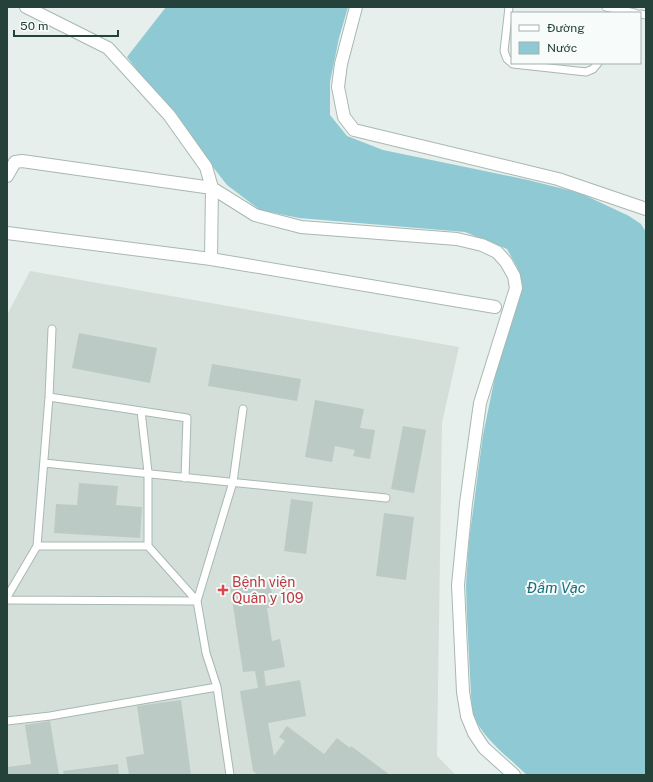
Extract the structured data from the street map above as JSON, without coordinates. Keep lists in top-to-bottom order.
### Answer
{
  "water": ["Đầm Vạc"],
  "places": {
    "health": ["Bệnh viện Quân y 109"]
  },
  "legend": ["Đường", "Nước"],
  "scale_bar": "50 m"
}
